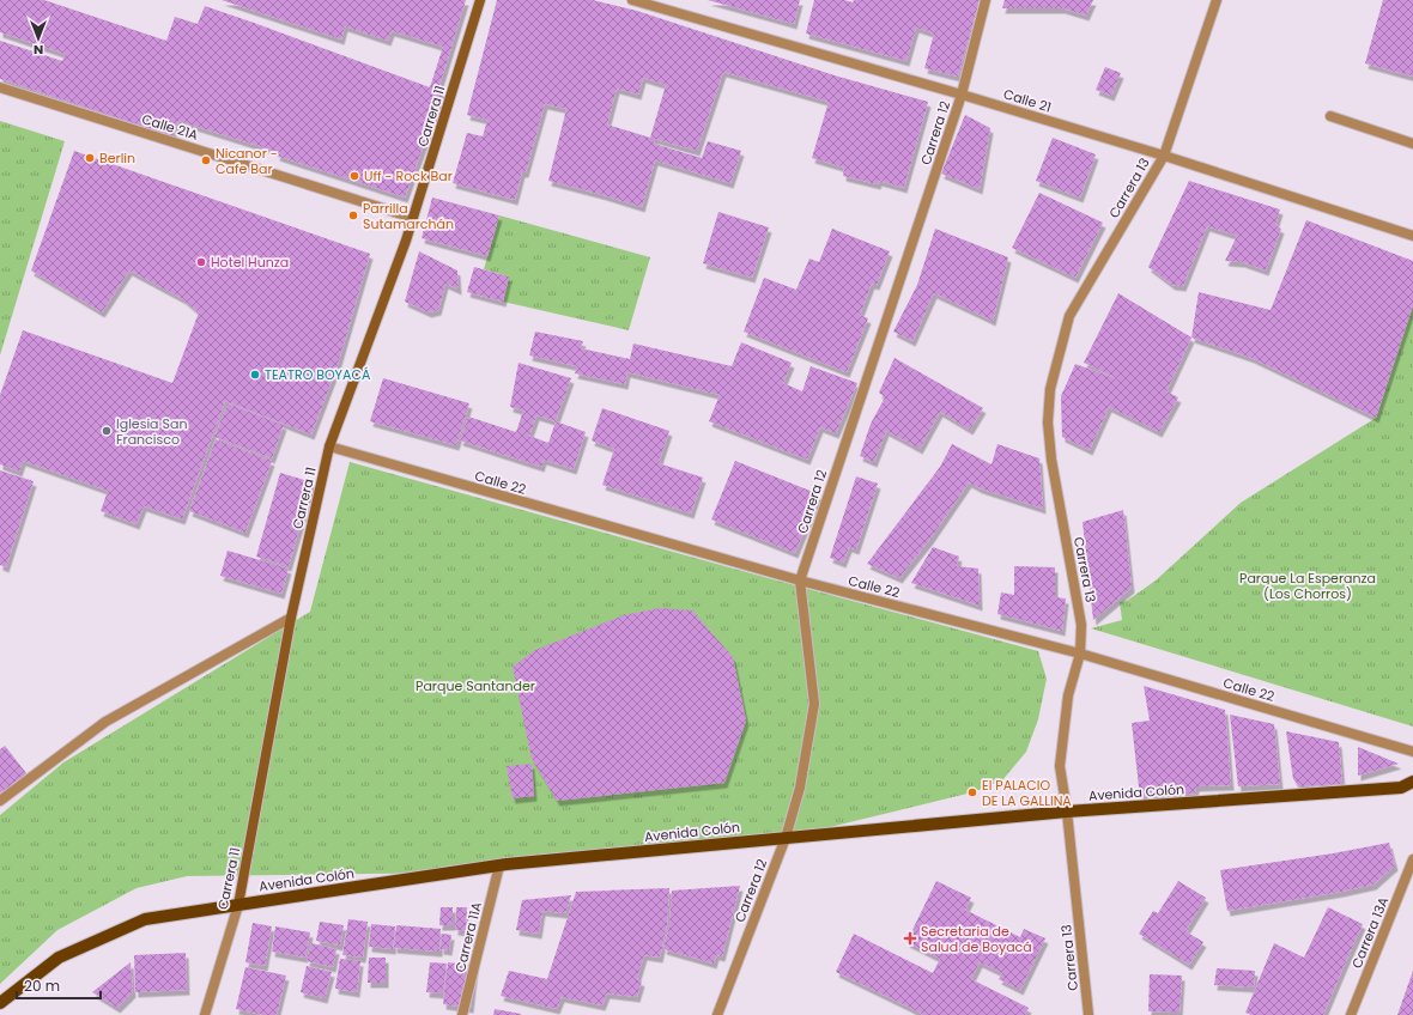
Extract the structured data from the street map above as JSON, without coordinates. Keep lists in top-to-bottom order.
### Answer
{
  "streets": {
    "main road": ["Carrera 11", "Avenida Colón"],
    "street": [
      "Calle 21",
      "Calle 21A",
      "Carrera 12",
      "Carrera 13",
      "Calle 22",
      "Carrera 13A",
      "Carrera 11A"
    ]
  },
  "crossings": [
    ["Calle 21", "Carrera 12"],
    ["Calle 21", "Carrera 13"],
    ["Carrera 11", "Calle 21A"],
    ["Carrera 11", "Calle 22"],
    ["Carrera 11", "Avenida Colón"],
    ["Carrera 12", "Calle 22"],
    ["Carrera 12", "Avenida Colón"],
    ["Carrera 13", "Calle 22"],
    ["Carrera 13", "Avenida Colón"],
    ["Avenida Colón", "Carrera 11A"]
  ],
  "parks": ["Parque La Esperanza (Los Chorros)", "Parque Santander"],
  "places": {
    "other": [
      "Berlin",
      "Nicanor - Cafe Bar",
      "Uff - Rock Bar",
      "Parrilla Sutamarchán",
      "Hotel Hunza",
      "TEATRO BOYACÁ",
      "Iglesia San Francisco",
      "El PALACIO DE LA GALLINA"
    ],
    "health": ["Secretaria de Salud de Boyacá"]
  },
  "scale_bar": "20 m",
  "north": "bottom"
}
